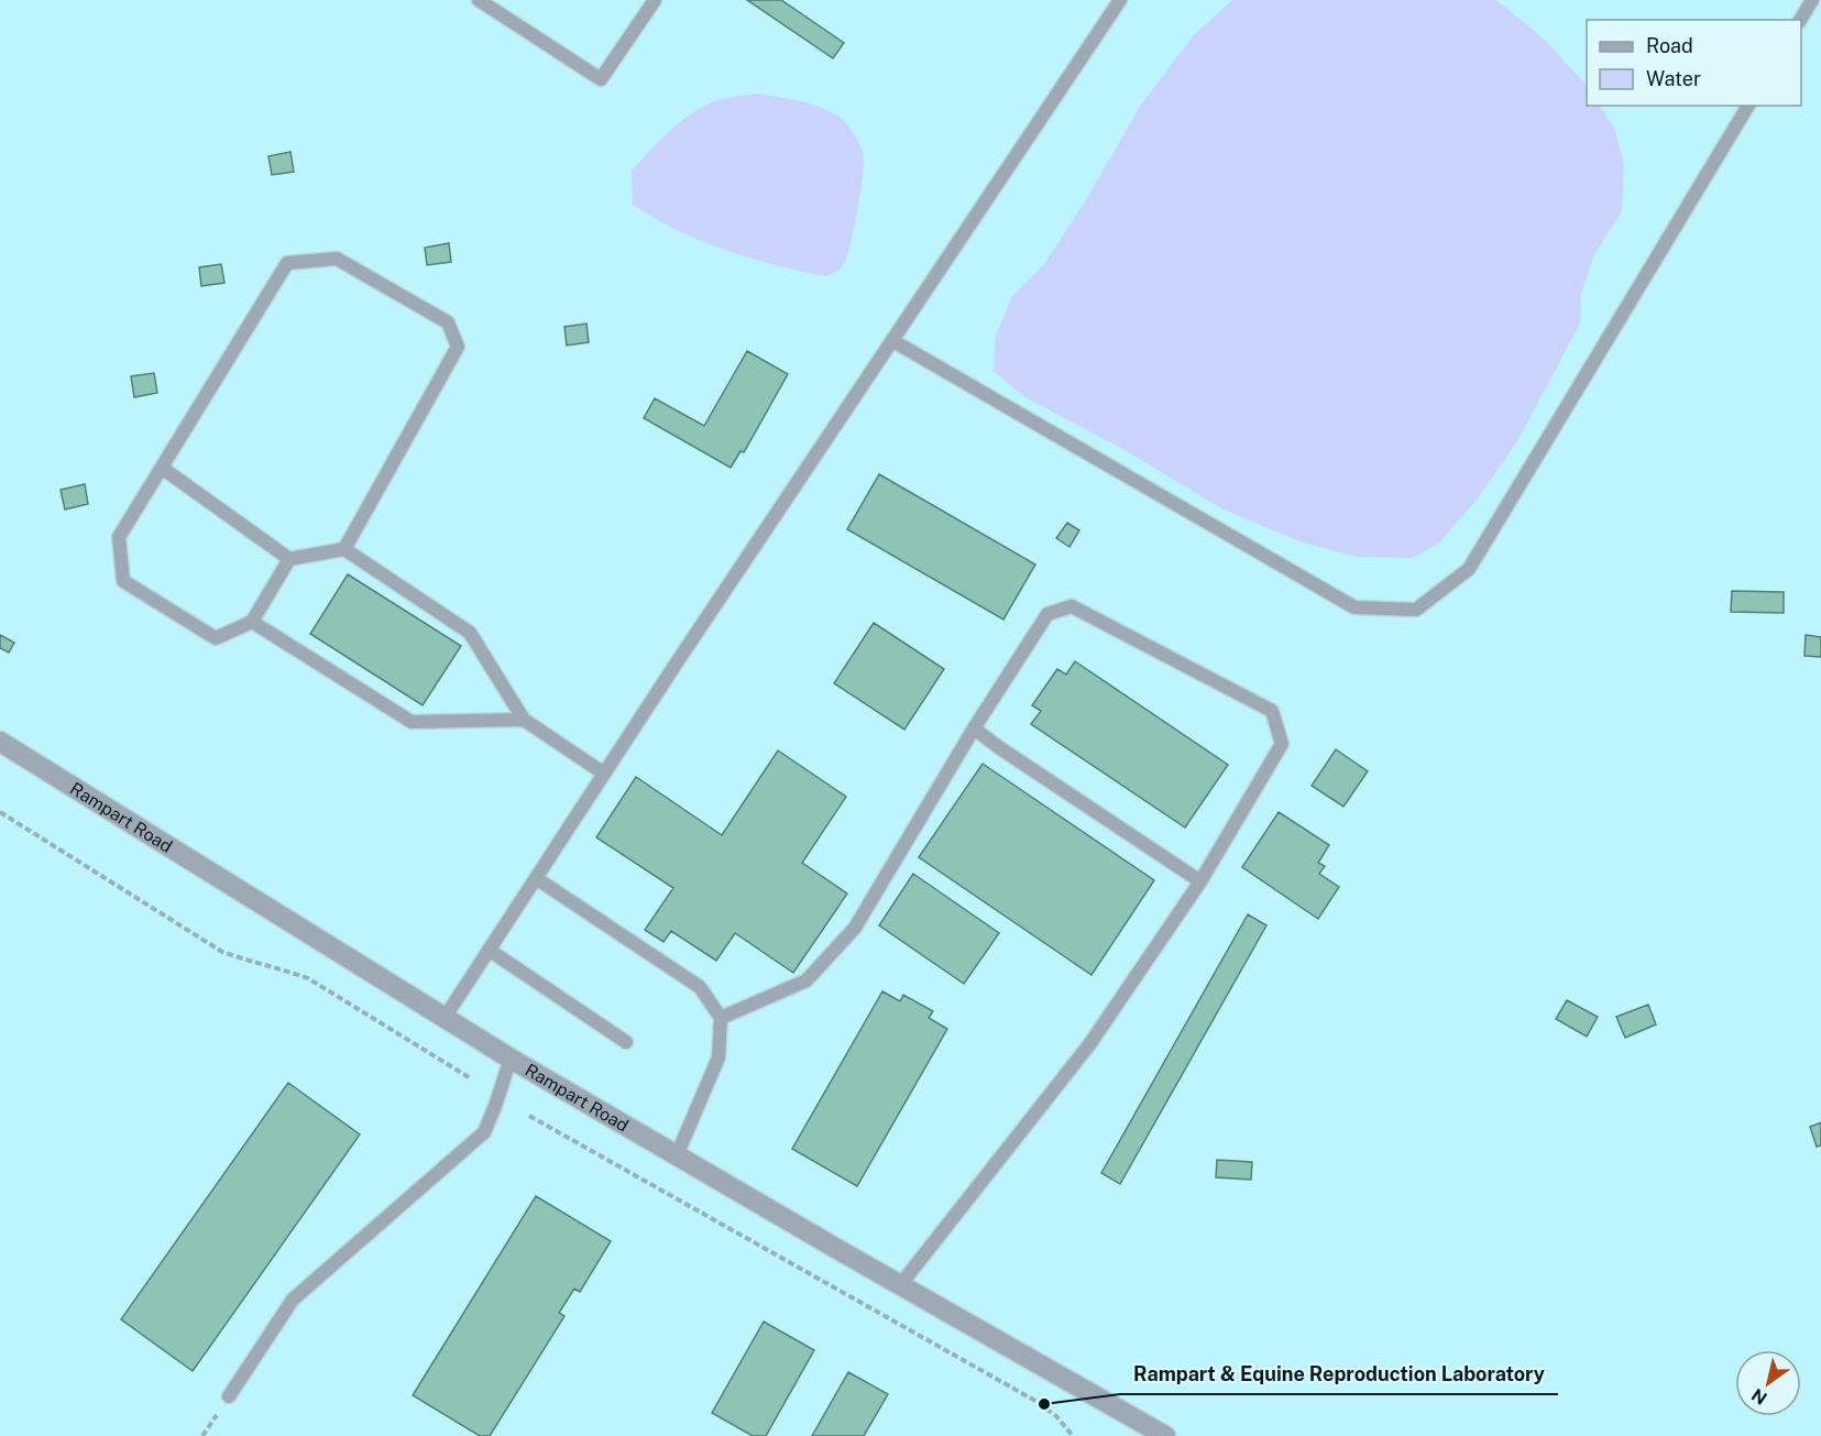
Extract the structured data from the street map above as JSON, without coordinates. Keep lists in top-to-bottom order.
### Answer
{
  "streets": {
    "street": ["Rampart Road"]
  },
  "places": ["Rampart & Equine Reproduction Laboratory"],
  "legend": ["Road", "Water"],
  "north": "bottom left"
}
